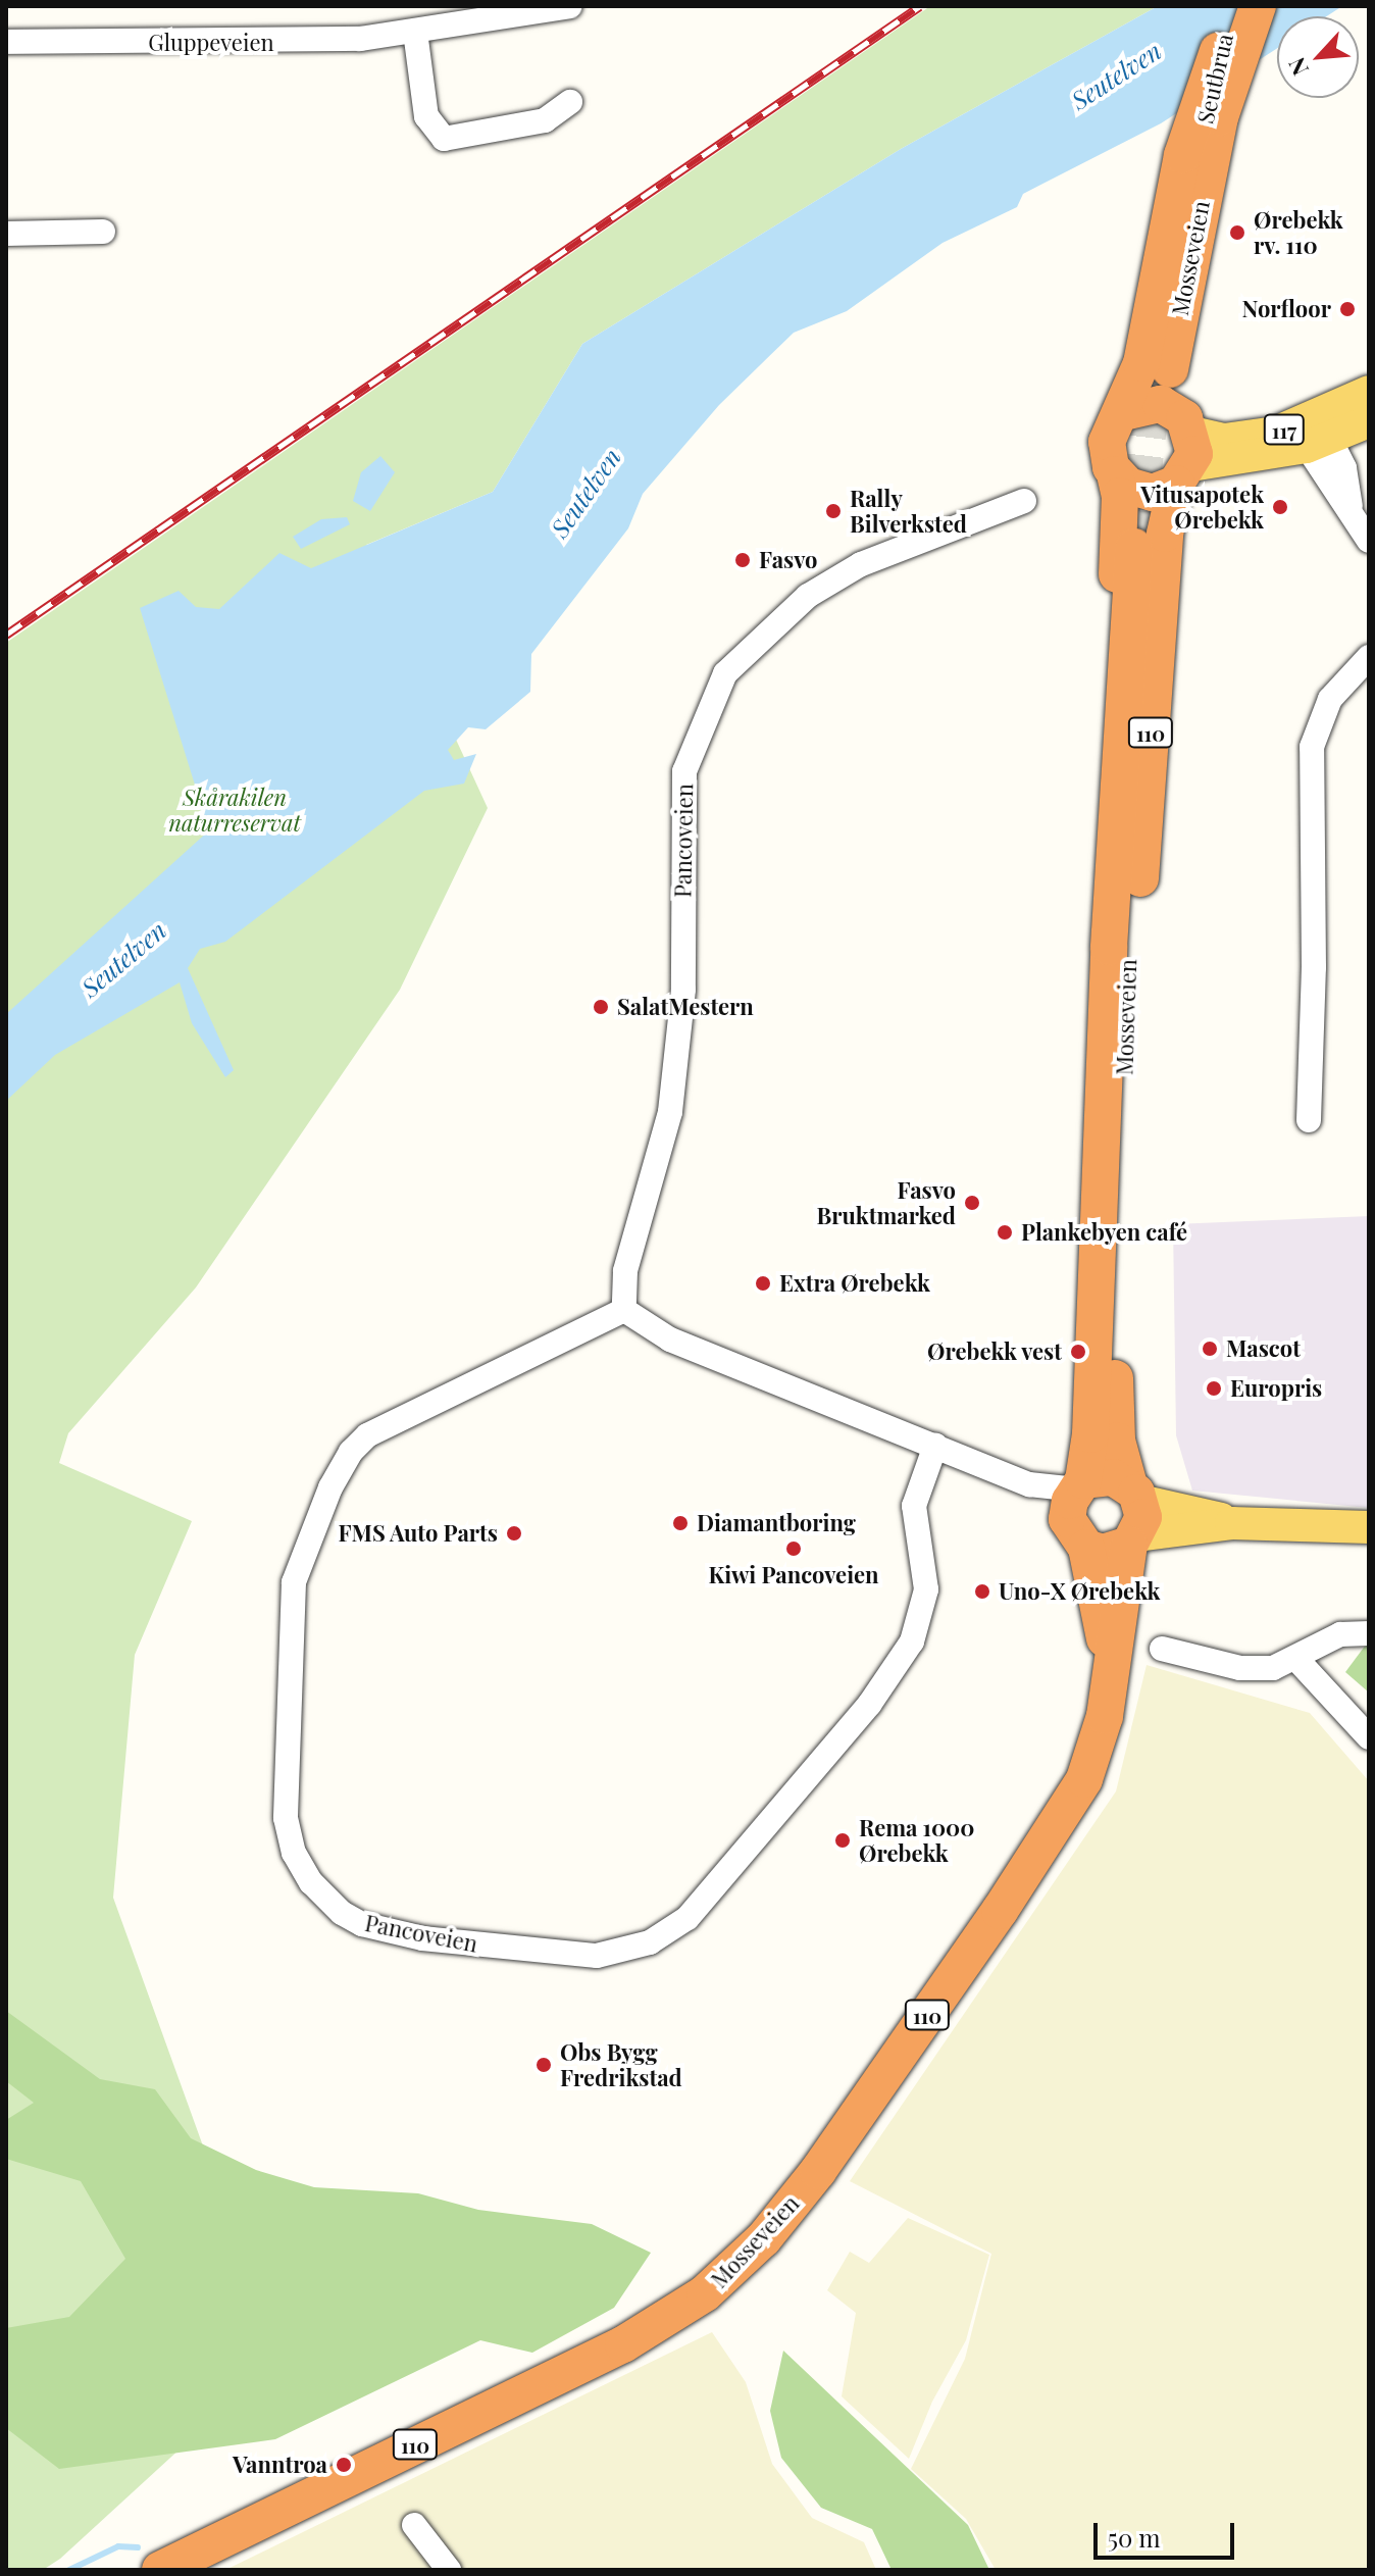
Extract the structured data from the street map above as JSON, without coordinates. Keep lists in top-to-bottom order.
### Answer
{
  "streets": {
    "highway": ["Seutbrua", "Mosseveien", "110"],
    "main road": ["117"],
    "street": ["Gluppeveien", "Pancoveien"]
  },
  "crossings": [
    ["Seutbrua", "Mosseveien"],
    ["Seutbrua", "110"],
    ["Mosseveien", "110"],
    ["117", "110"]
  ],
  "water": ["Seutelven"],
  "parks": ["Skårakilen naturreservat"],
  "places": [
    "Ørebekk rv. 110",
    "Norfloor",
    "Vitusapotek Ørebekk",
    "Rally Bilverksted",
    "Fasvo",
    "SalatMestern",
    "Fasvo Bruktmarked",
    "Plankebyen café",
    "Extra Ørebekk",
    "Mascot",
    "Ørebekk vest",
    "Europris",
    "Diamantboring",
    "FMS Auto Parts",
    "Kiwi Pancoveien",
    "Uno-X Ørebekk",
    "Rema 1000 Ørebekk",
    "Obs Bygg Fredrikstad",
    "Vanntroa"
  ],
  "scale_bar": "50 m",
  "north": "bottom left"
}
